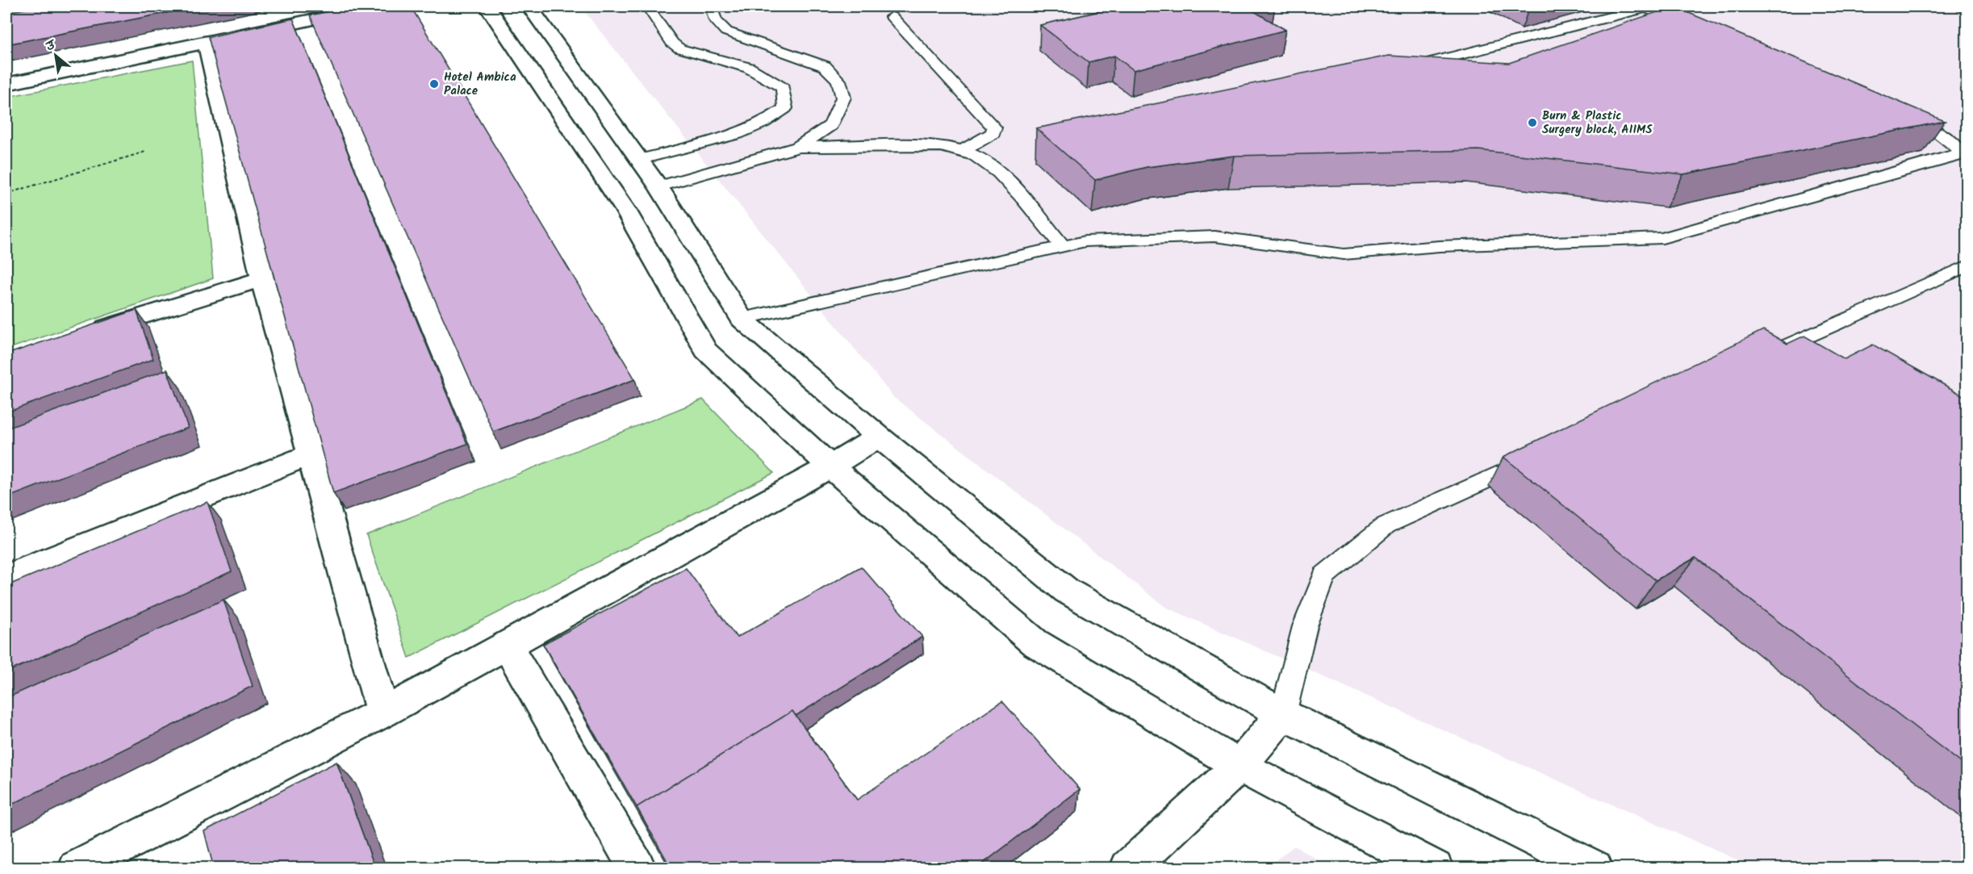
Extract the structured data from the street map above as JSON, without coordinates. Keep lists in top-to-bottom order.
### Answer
{
  "places": ["Hotel Ambica Palace", "Burn & Plastic Surgery block, AIIMS"],
  "north": "top left"
}
